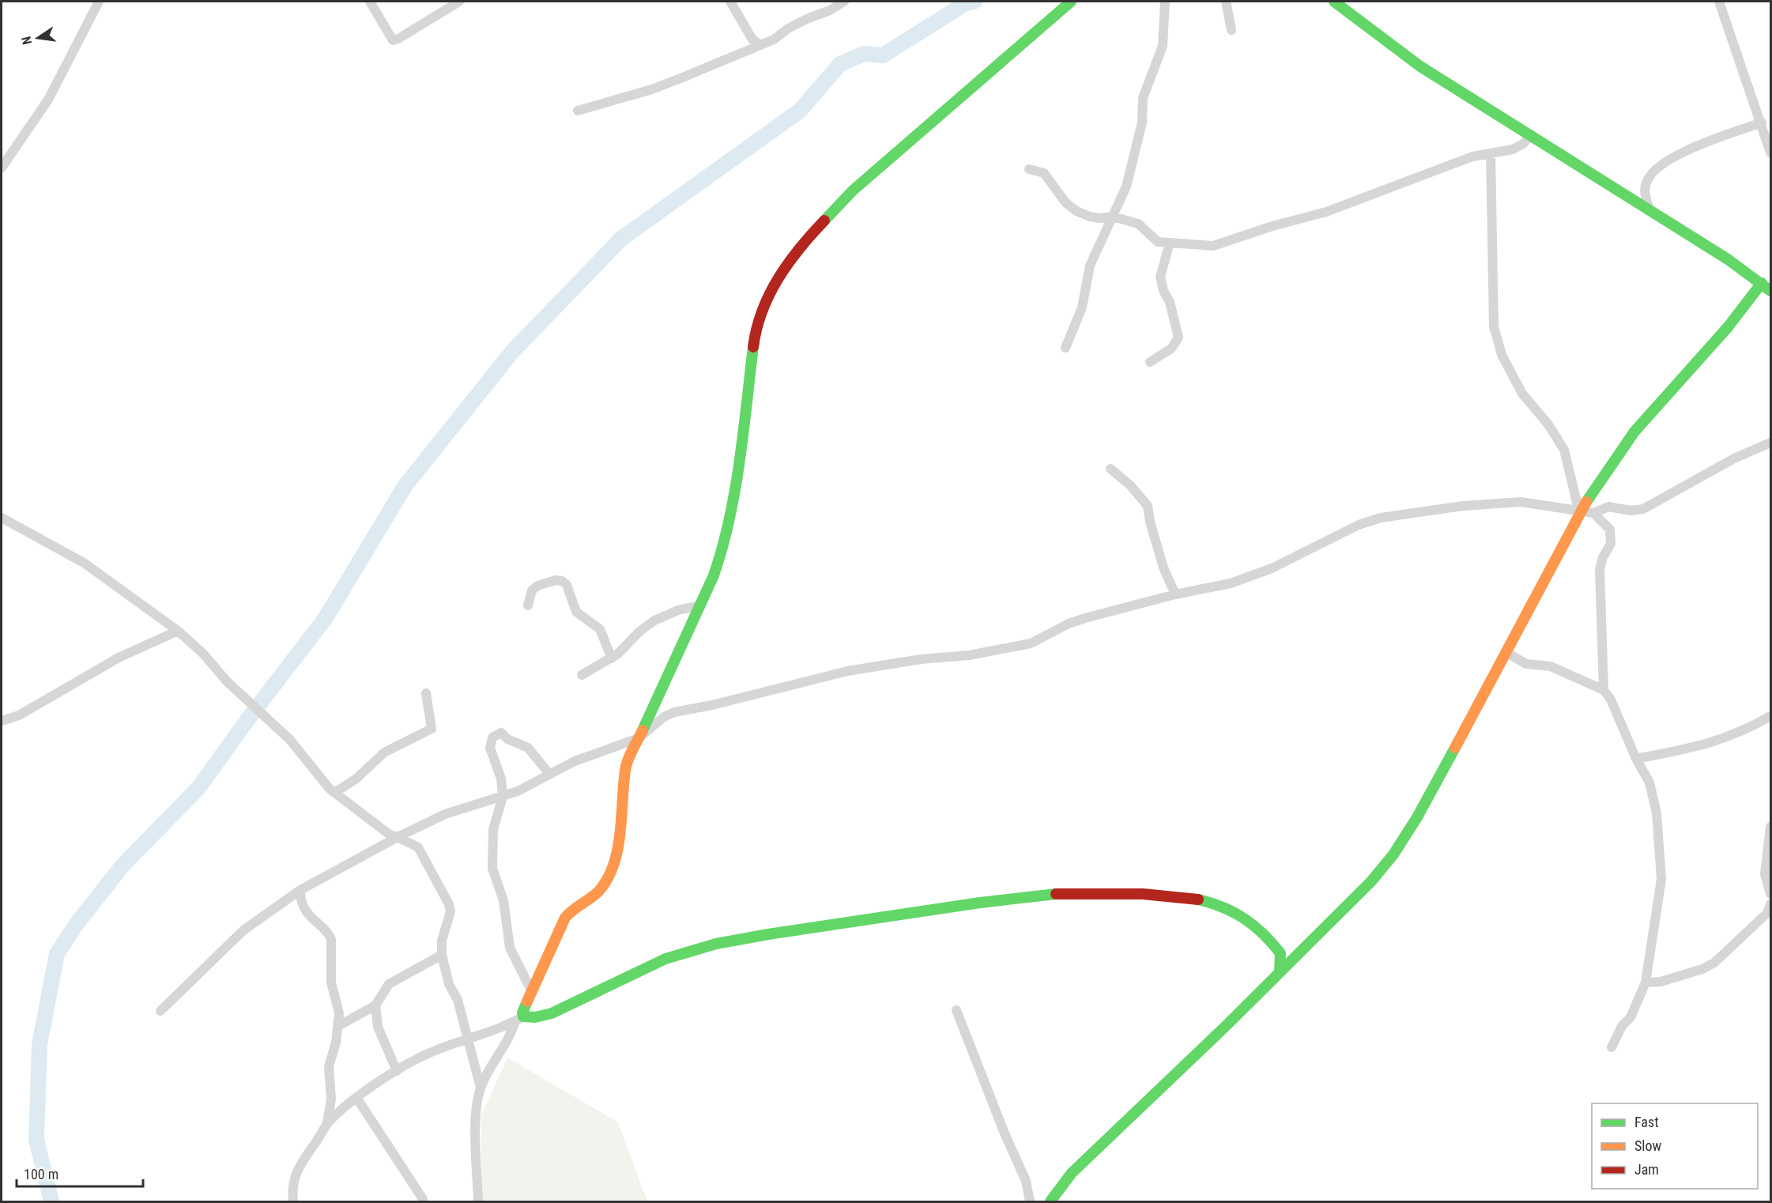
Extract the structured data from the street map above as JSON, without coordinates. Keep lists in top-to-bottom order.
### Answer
{
  "legend": ["Fast", "Slow", "Jam"],
  "scale_bar": "100 m",
  "north": "left"
}
